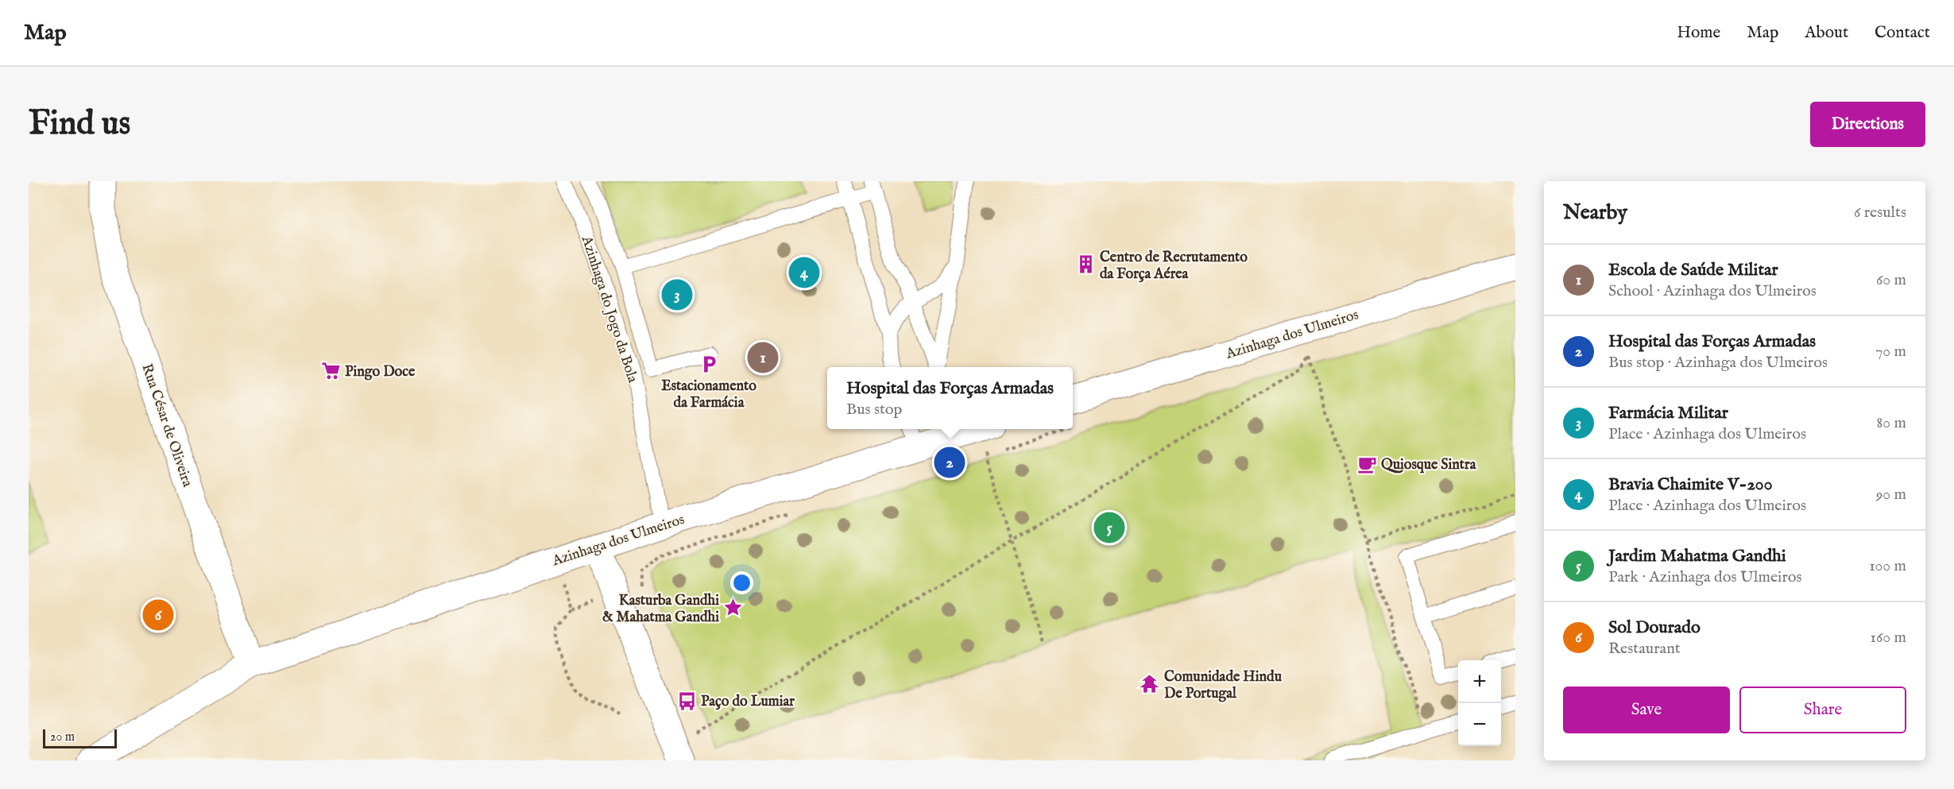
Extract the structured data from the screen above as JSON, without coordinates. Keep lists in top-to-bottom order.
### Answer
{
  "streets": {
    "street": ["Azinhaga dos Ulmeiros", "Rua César de Oliveira"],
    "lane": ["Azinhaga do Jogo da Bola"]
  },
  "crossings": [
    ["Azinhaga do Jogo da Bola", "Azinhaga dos Ulmeiros"],
    ["Azinhaga dos Ulmeiros", "Rua César de Oliveira"]
  ],
  "places": {
    "building": ["Centro de Recrutamento da Força Aérea"],
    "parking": ["Estacionamento da Farmácia"],
    "supermarket": ["Pingo Doce"],
    "cafe": ["Quiosque Sintra"],
    "place": ["Kasturba Gandhi & Mahatma Gandhi"],
    "temple": ["Comunidade Hindu De Portugal"],
    "bus stop": ["Paço do Lumiar"]
  },
  "scale_bar": "20 m",
  "page": {
    "header": "Map",
    "nav": [
      "Home",
      "Map",
      "About",
      "Contact"
    ],
    "buttons": [
      "Directions",
      ["Save", "Share"]
    ],
    "title": "Find us",
    "heading": ["Nearby", "6 results"],
    "list": [
      {
        "mark": "1",
        "name": "Escola de Saúde Militar",
        "note": "School · Azinhaga dos Ulmeiros",
        "value": "60 m"
      },
      {
        "mark": "2",
        "name": "Hospital das Forças Armadas",
        "note": "Bus stop · Azinhaga dos Ulmeiros",
        "value": "70 m"
      },
      {
        "mark": "3",
        "name": "Farmácia Militar",
        "note": "Place · Azinhaga dos Ulmeiros",
        "value": "80 m"
      },
      {
        "mark": "4",
        "name": "Bravia Chaimite V-200",
        "note": "Place · Azinhaga dos Ulmeiros",
        "value": "90 m"
      },
      {
        "mark": "5",
        "name": "Jardim Mahatma Gandhi",
        "note": "Park · Azinhaga dos Ulmeiros",
        "value": "100 m"
      },
      {
        "mark": "6",
        "name": "Sol Dourado",
        "note": "Restaurant",
        "value": "160 m"
      }
    ],
    "pins": [
      "4",
      "3",
      "1",
      "2",
      "5",
      "6"
    ],
    "popup": ["Hospital das Forças Armadas", "Bus stop"],
    "map_buttons": ["+", "−"],
    "scale": "20 m"
  }
}
